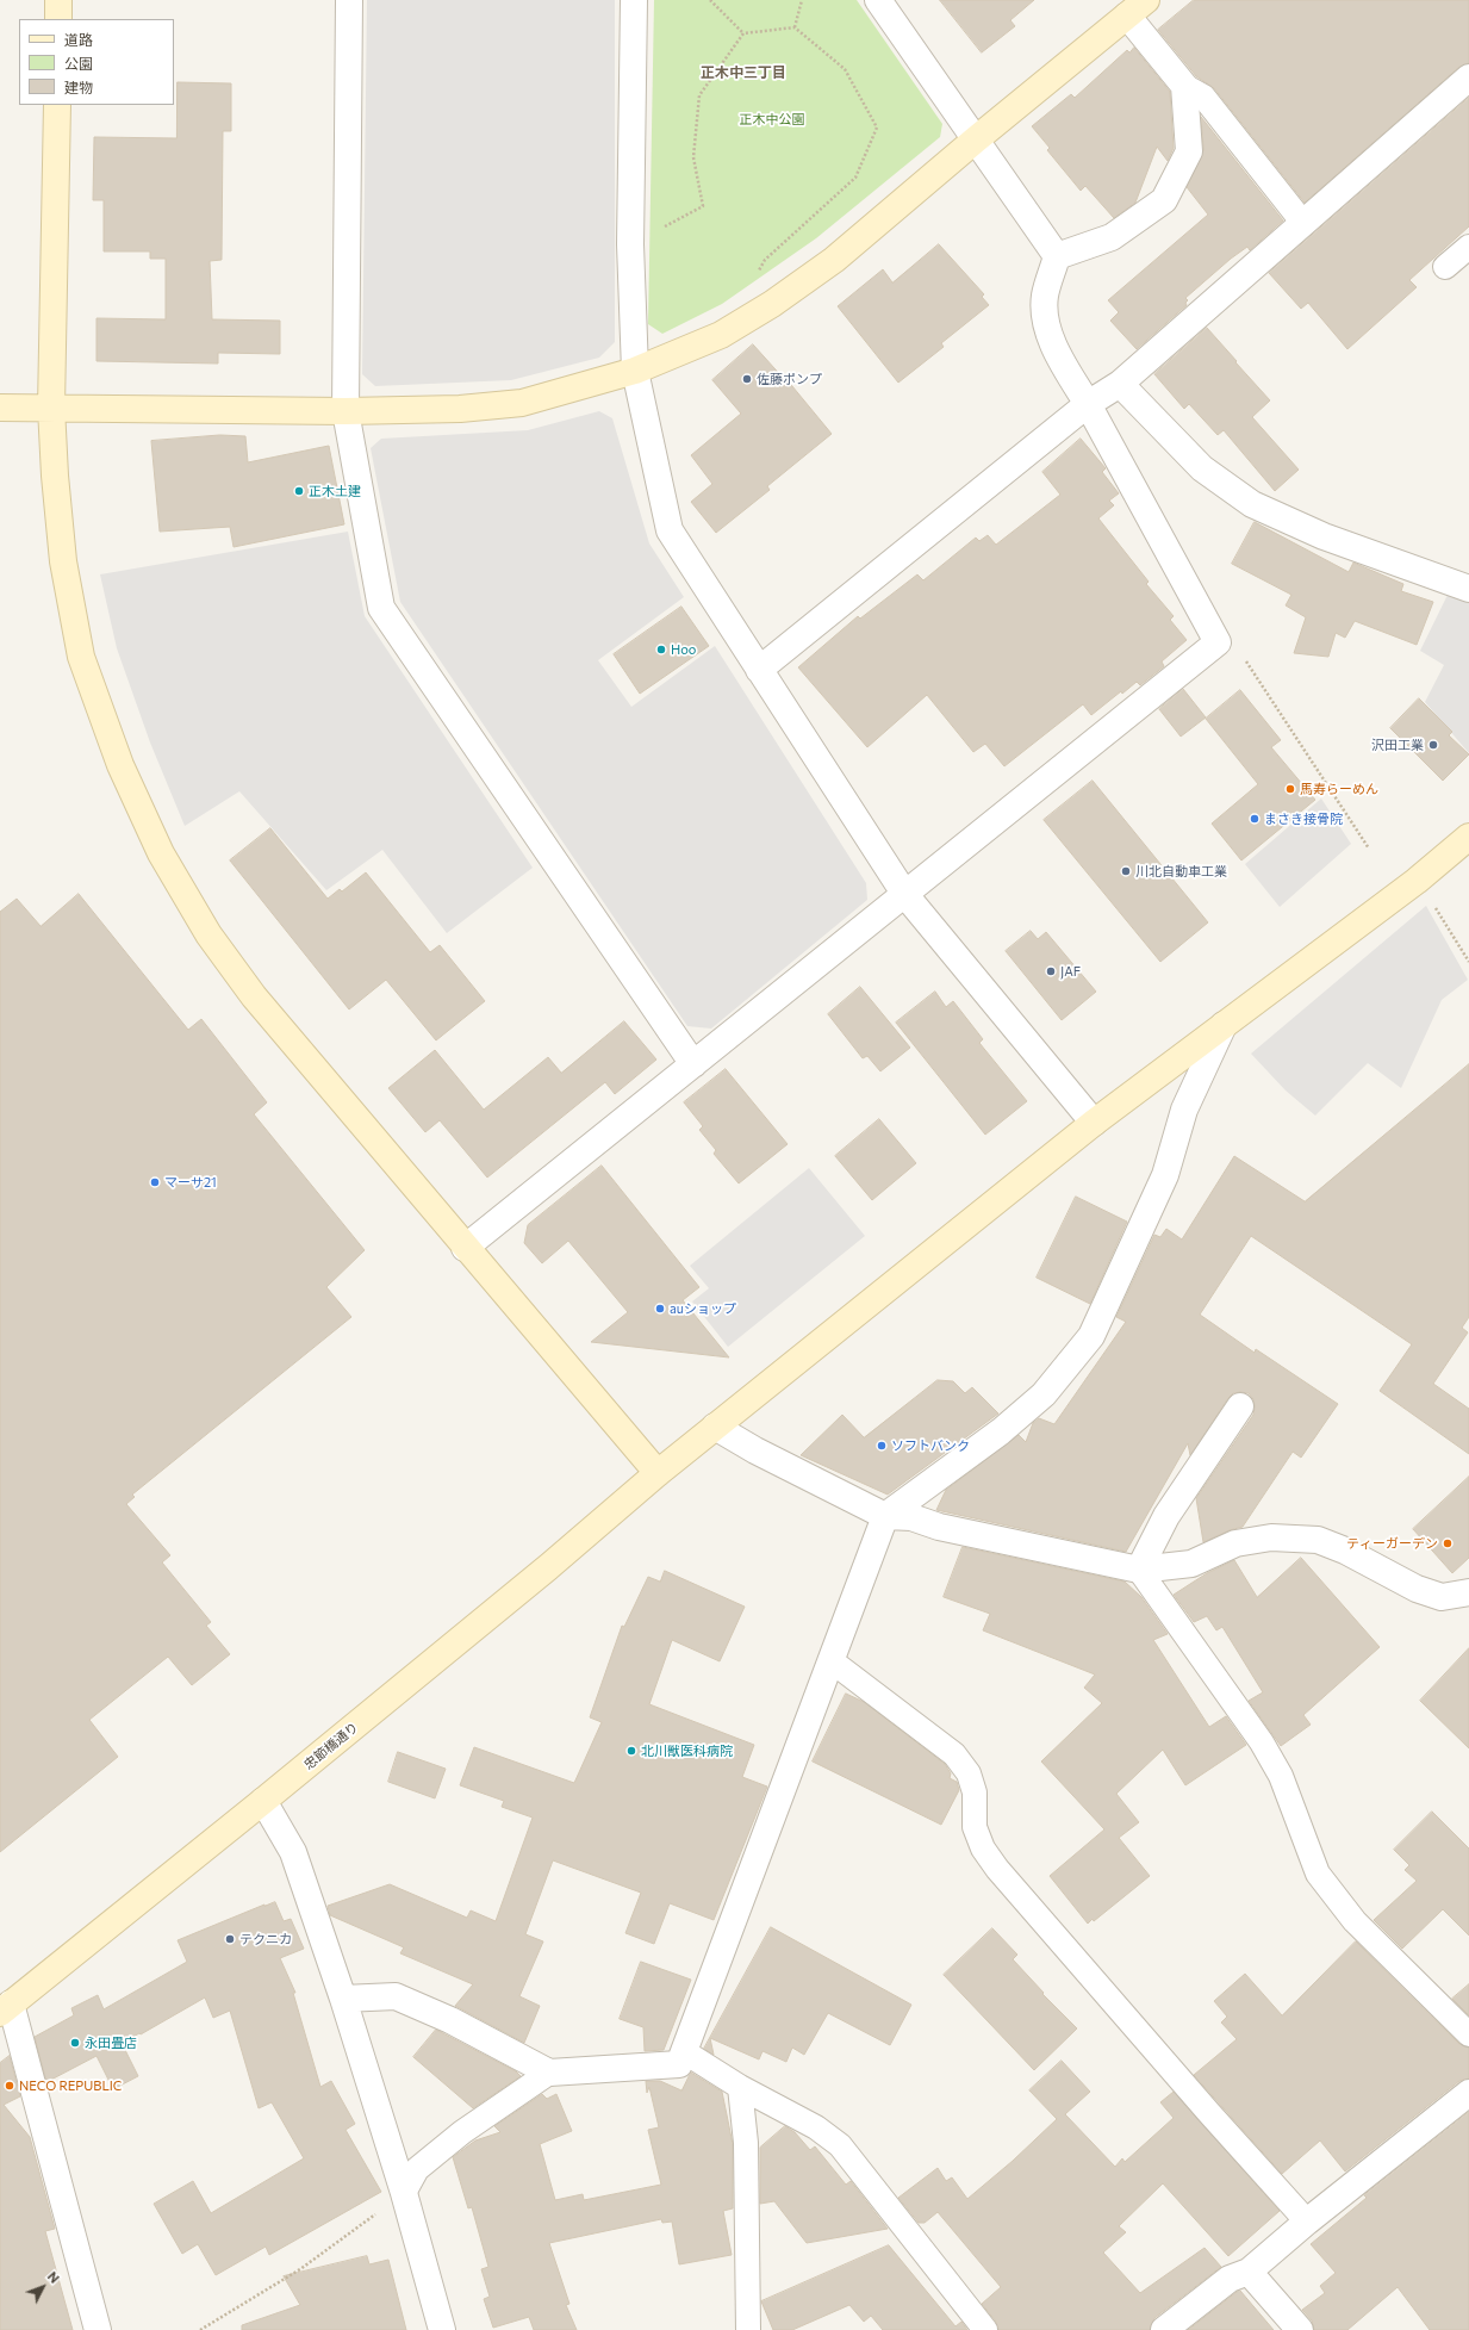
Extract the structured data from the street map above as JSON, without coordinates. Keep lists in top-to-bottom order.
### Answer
{
  "streets": {
    "street": ["忠節橋通り"]
  },
  "districts": ["正木中三丁目"],
  "parks": ["正木中公園"],
  "places": [
    "佐藤ポンプ",
    "正木土建",
    "Hoo",
    "沢田工業",
    "馬寿らーめん",
    "まさき接骨院",
    "川北自動車工業",
    "JAF",
    "マーサ21",
    "auショップ",
    "ソフトバンク",
    "ティーガーデン",
    "北川獣医科病院",
    "テクニカ",
    "永田畳店",
    "NECO REPUBLIC"
  ],
  "legend": ["道路", "公園", "建物"],
  "north": "top right"
}
